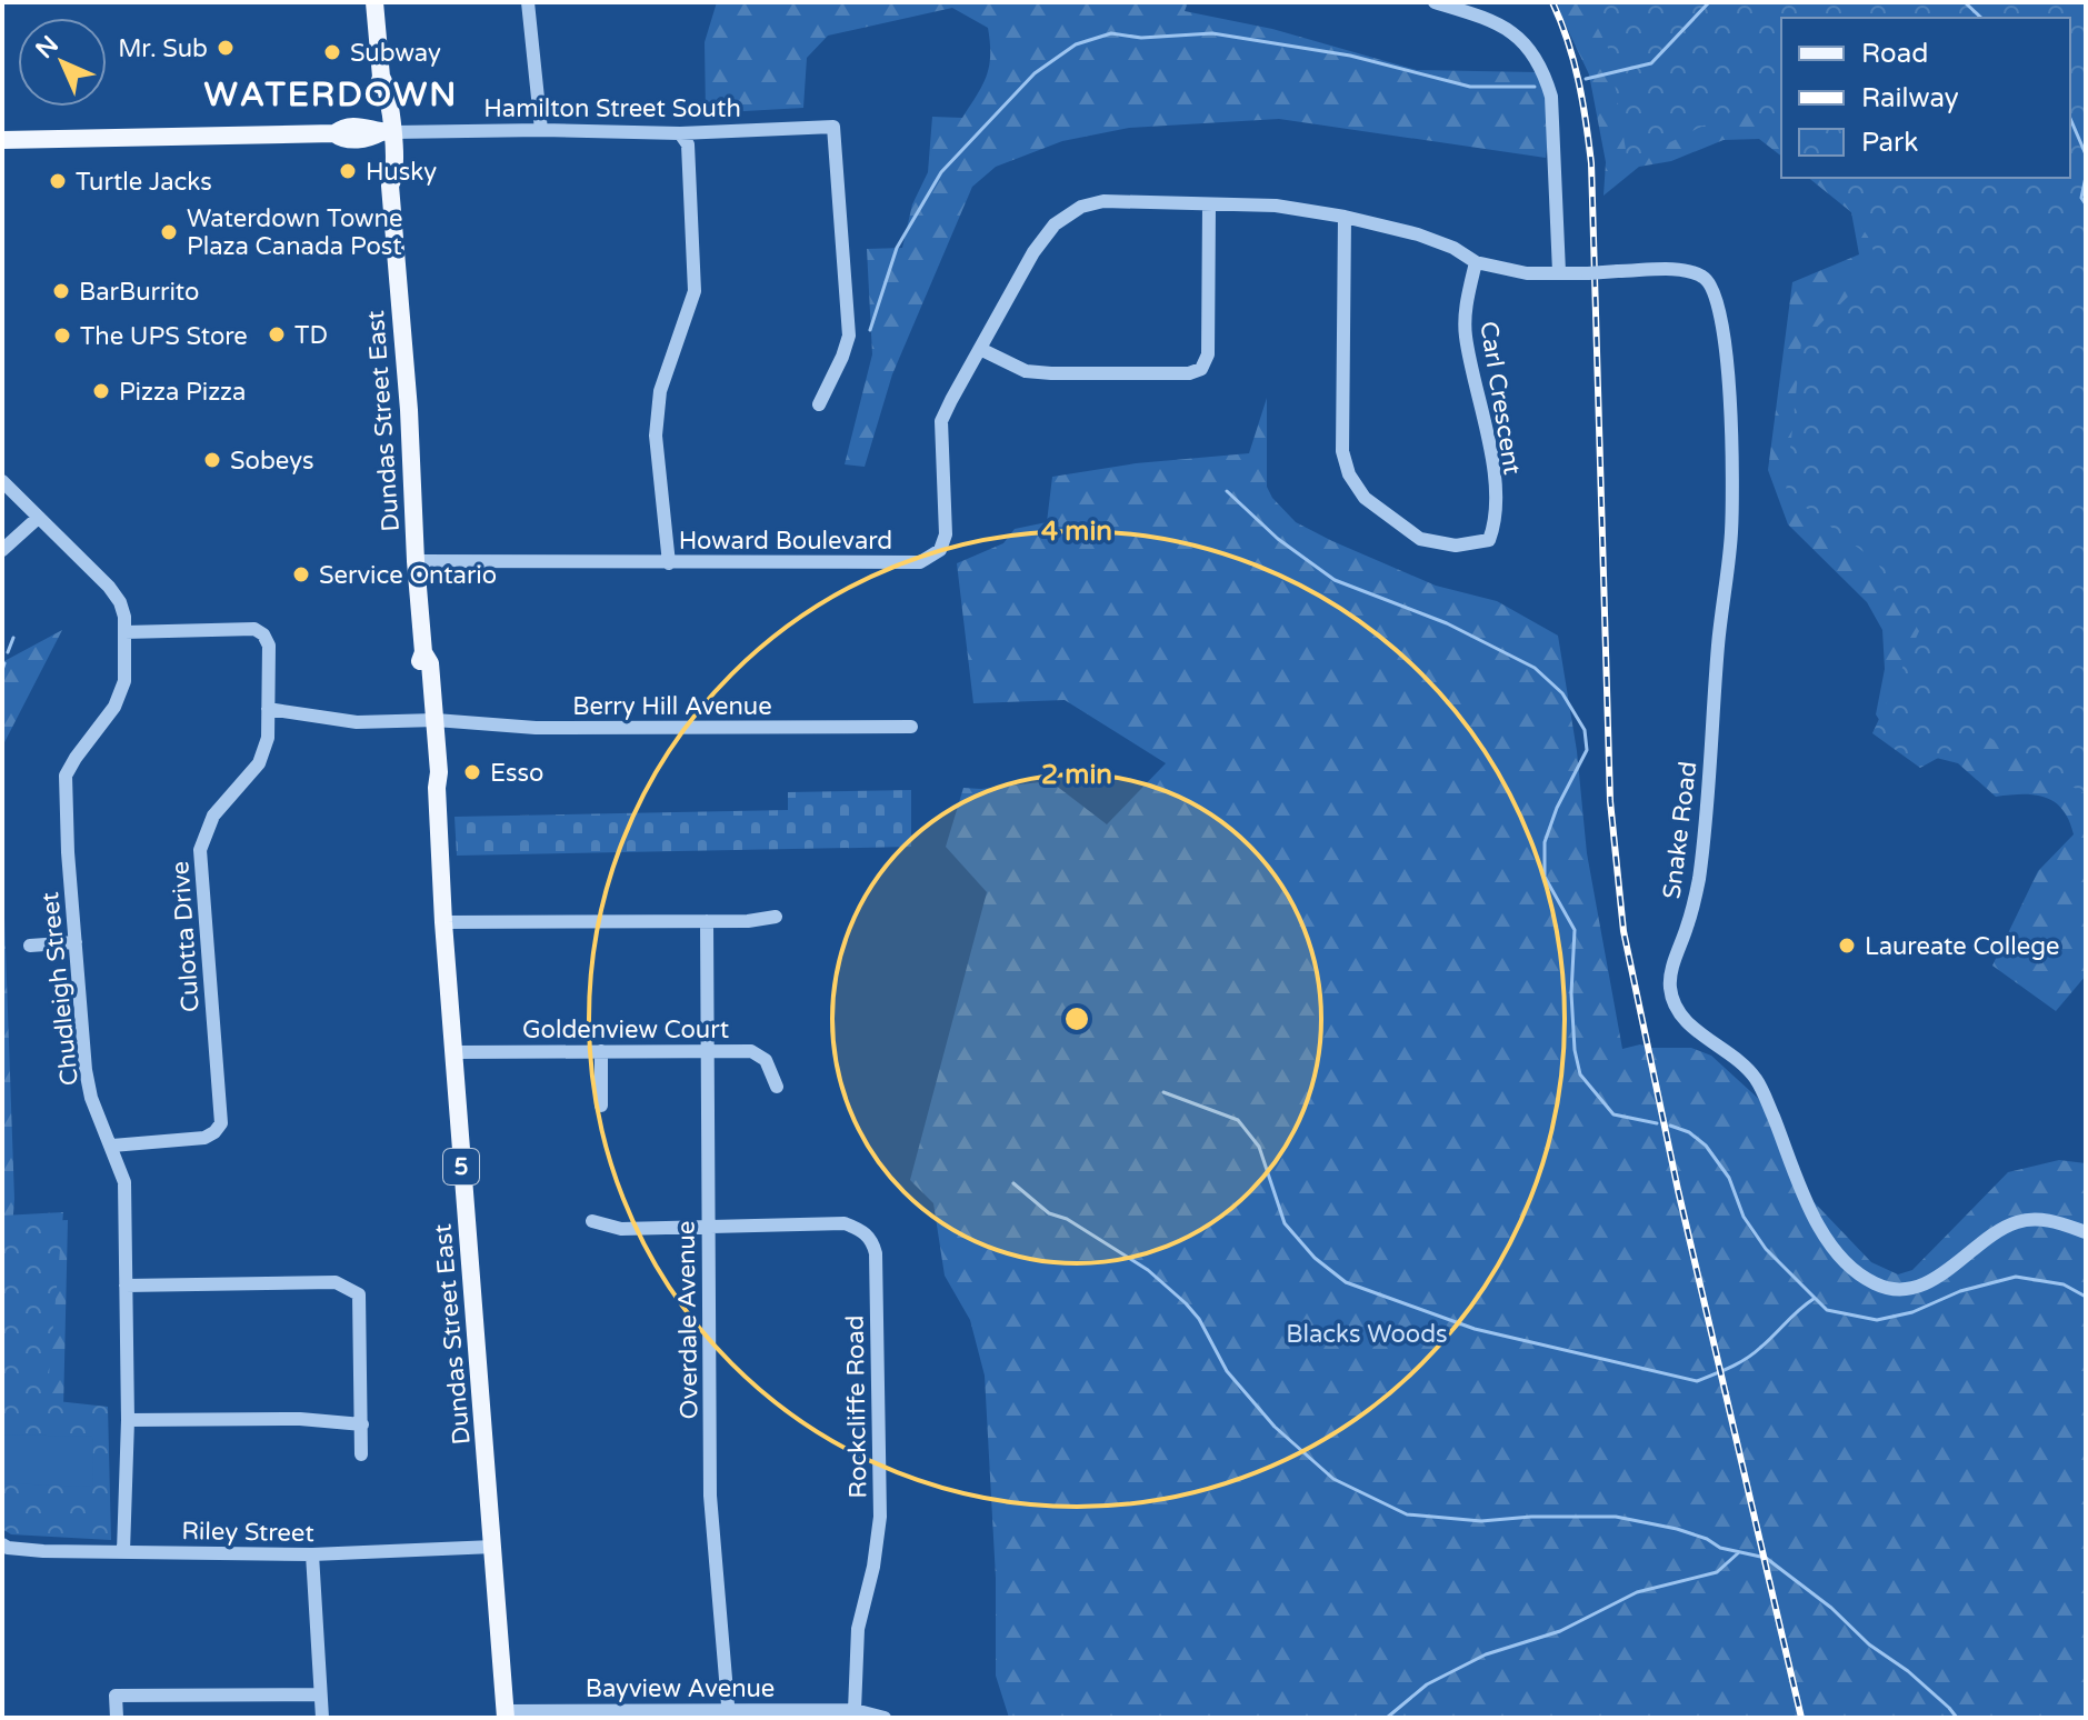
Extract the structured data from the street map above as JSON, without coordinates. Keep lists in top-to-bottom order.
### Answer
{
  "streets": {
    "main road": ["Dundas Street East", "5"],
    "street": [
      "Hamilton Street South",
      "Carl Crescent",
      "Howard Boulevard",
      "Berry Hill Avenue",
      "Snake Road",
      "Culotta Drive",
      "Chudleigh Street",
      "Goldenview Court",
      "Overdale Avenue",
      "Rockcliffe Road",
      "Riley Street",
      "Bayview Avenue"
    ]
  },
  "crossings": [
    ["Hamilton Street South", "Dundas Street East"],
    ["Carl Crescent", "Howard Boulevard"],
    ["Carl Crescent", "Snake Road"],
    ["Dundas Street East", "Howard Boulevard"],
    ["Dundas Street East", "Berry Hill Avenue"],
    ["Dundas Street East", "Goldenview Court"],
    ["Dundas Street East", "Riley Street"],
    ["Dundas Street East", "Bayview Avenue"],
    ["Howard Boulevard", "Snake Road"],
    ["Berry Hill Avenue", "Culotta Drive"],
    ["Culotta Drive", "Chudleigh Street"],
    ["Chudleigh Street", "Riley Street"],
    ["Goldenview Court", "Overdale Avenue"],
    ["Overdale Avenue", "Rockcliffe Road"],
    ["Overdale Avenue", "Bayview Avenue"],
    ["Rockcliffe Road", "Bayview Avenue"]
  ],
  "districts": ["WATERDOWN"],
  "parks": ["Blacks Woods"],
  "places": [
    "Mr. Sub",
    "Subway",
    "Husky",
    "Turtle Jacks",
    "Waterdown Towne Plaza Canada Post",
    "BarBurrito",
    "TD",
    "The UPS Store",
    "Pizza Pizza",
    "Sobeys",
    "Service Ontario",
    "Esso",
    "Laureate College"
  ],
  "legend": ["Road", "Railway", "Park"],
  "north": "top left",
  "rings": ["4 min", "2 min"]
}
